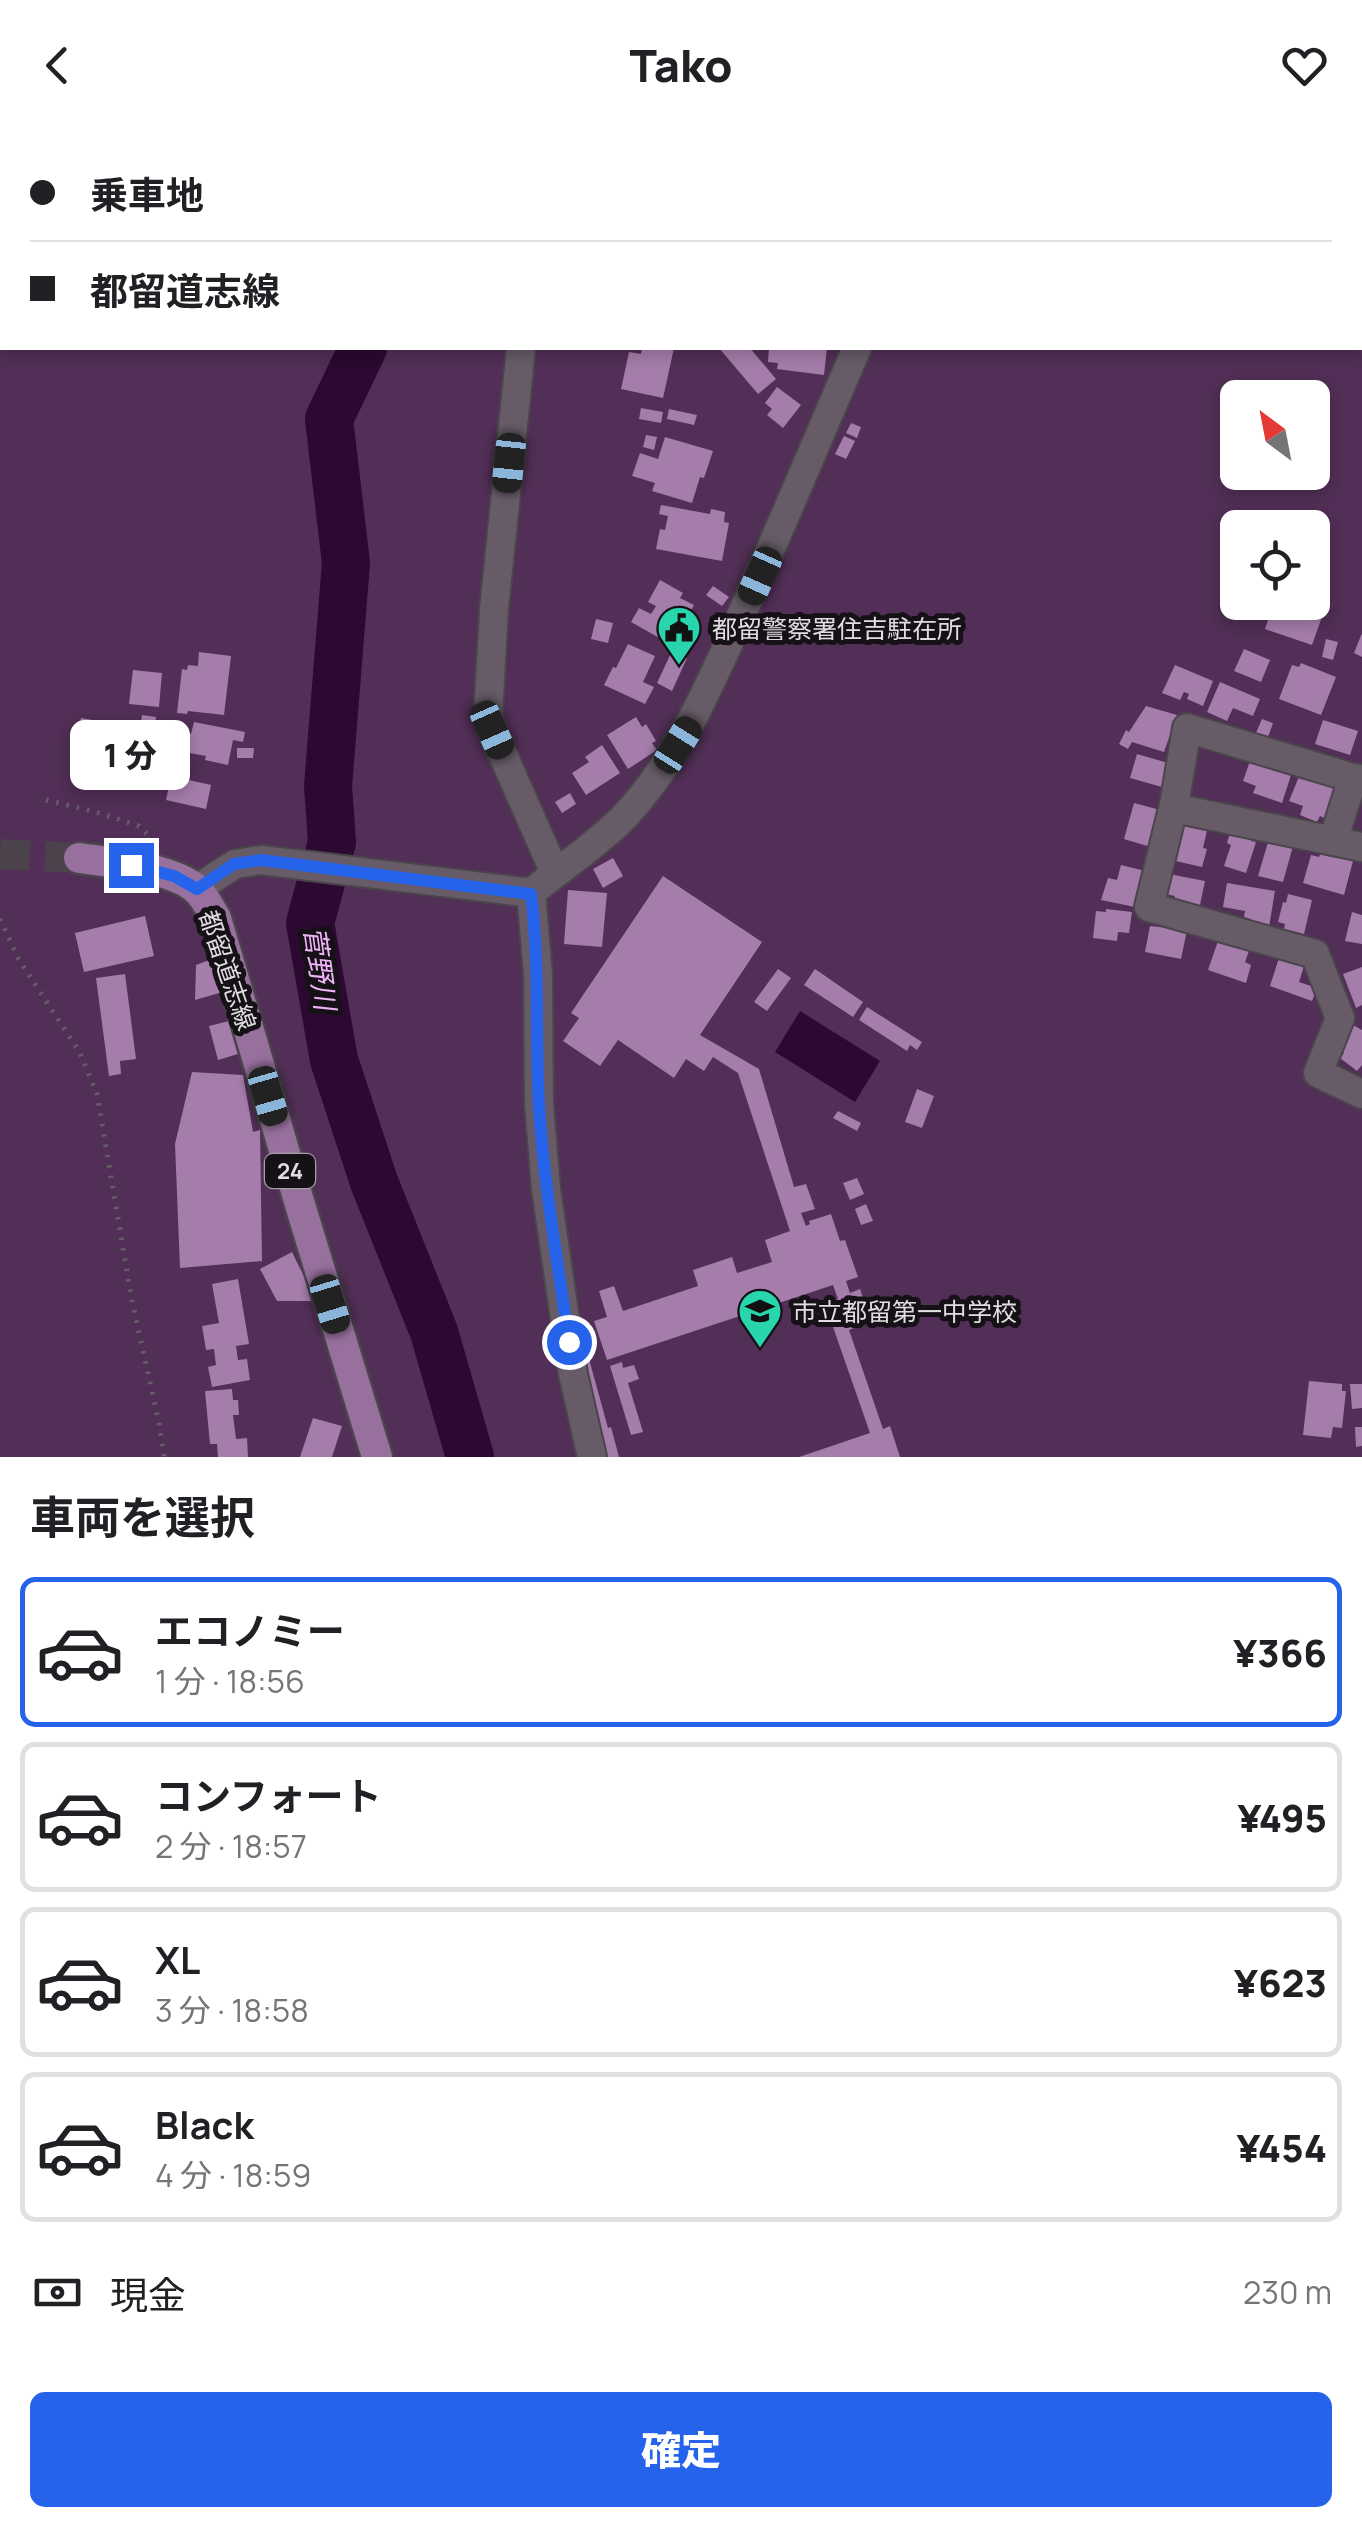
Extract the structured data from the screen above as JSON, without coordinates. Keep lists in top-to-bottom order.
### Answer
{
  "streets": {
    "main road": ["都留道志線", "24"]
  },
  "water": ["菅野川"],
  "places": {
    "public building": ["都留警察署住吉駐在所"],
    "school or university": ["市立都留第一中学校"]
  },
  "north": "top left",
  "page": {
    "header": "Tako",
    "banner": ["乗車地", "都留道志線"],
    "bubble": "1 分",
    "heading": "車両を選択",
    "list": [
      {
        "name": "エコノミー",
        "note": "1 分 · 18:56",
        "value": "¥366"
      },
      {
        "name": "コンフォート",
        "note": "2 分 · 18:57",
        "value": "¥495"
      },
      {
        "name": "XL",
        "note": "3 分 · 18:58",
        "value": "¥623"
      },
      {
        "name": "Black",
        "note": "4 分 · 18:59",
        "value": "¥454"
      }
    ],
    "pay": ["現金", "230 m"],
    "buttons": "確定"
  }
}
